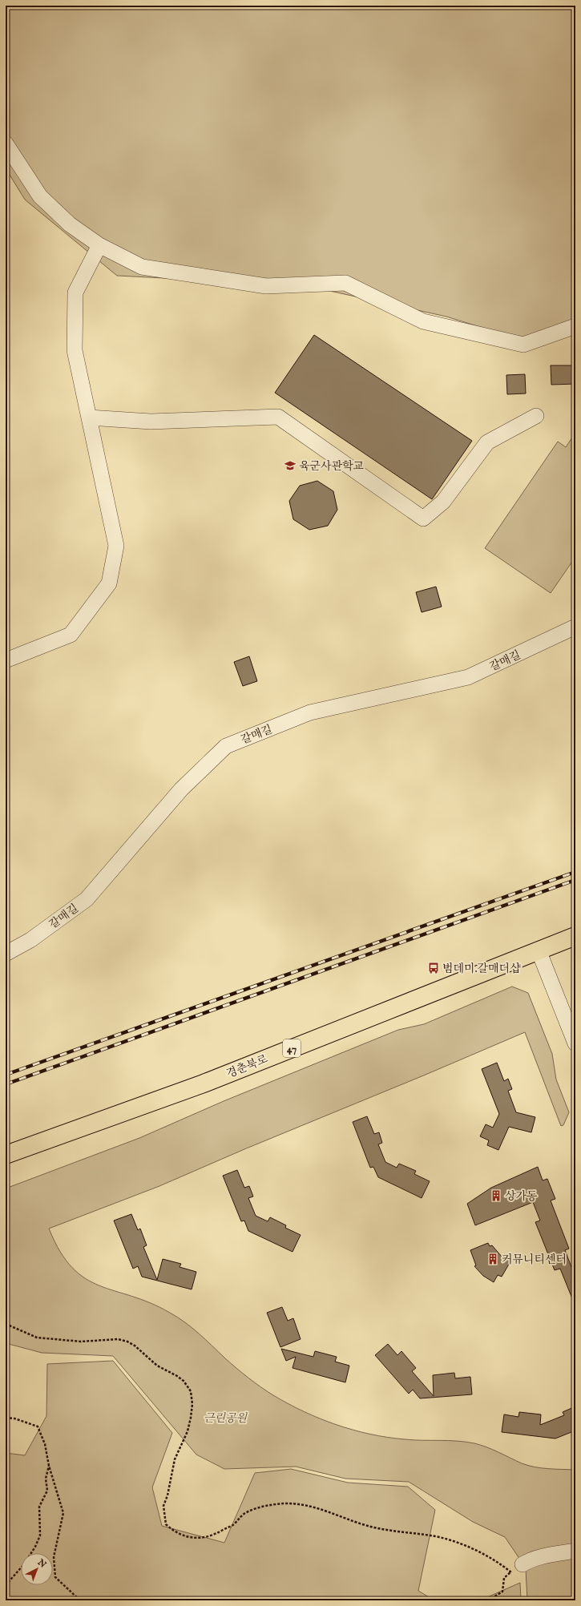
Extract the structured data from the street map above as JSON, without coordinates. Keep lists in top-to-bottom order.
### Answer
{
  "streets": {
    "main road": ["47", "경춘북로"],
    "street": ["갈매길"]
  },
  "parks": ["근린공원"],
  "places": {
    "school or university": ["육군사관학교"],
    "bus stop": ["범데미.갈매더샵"],
    "building": ["상가동", "커뮤니티센터"]
  },
  "north": "top right"
}
